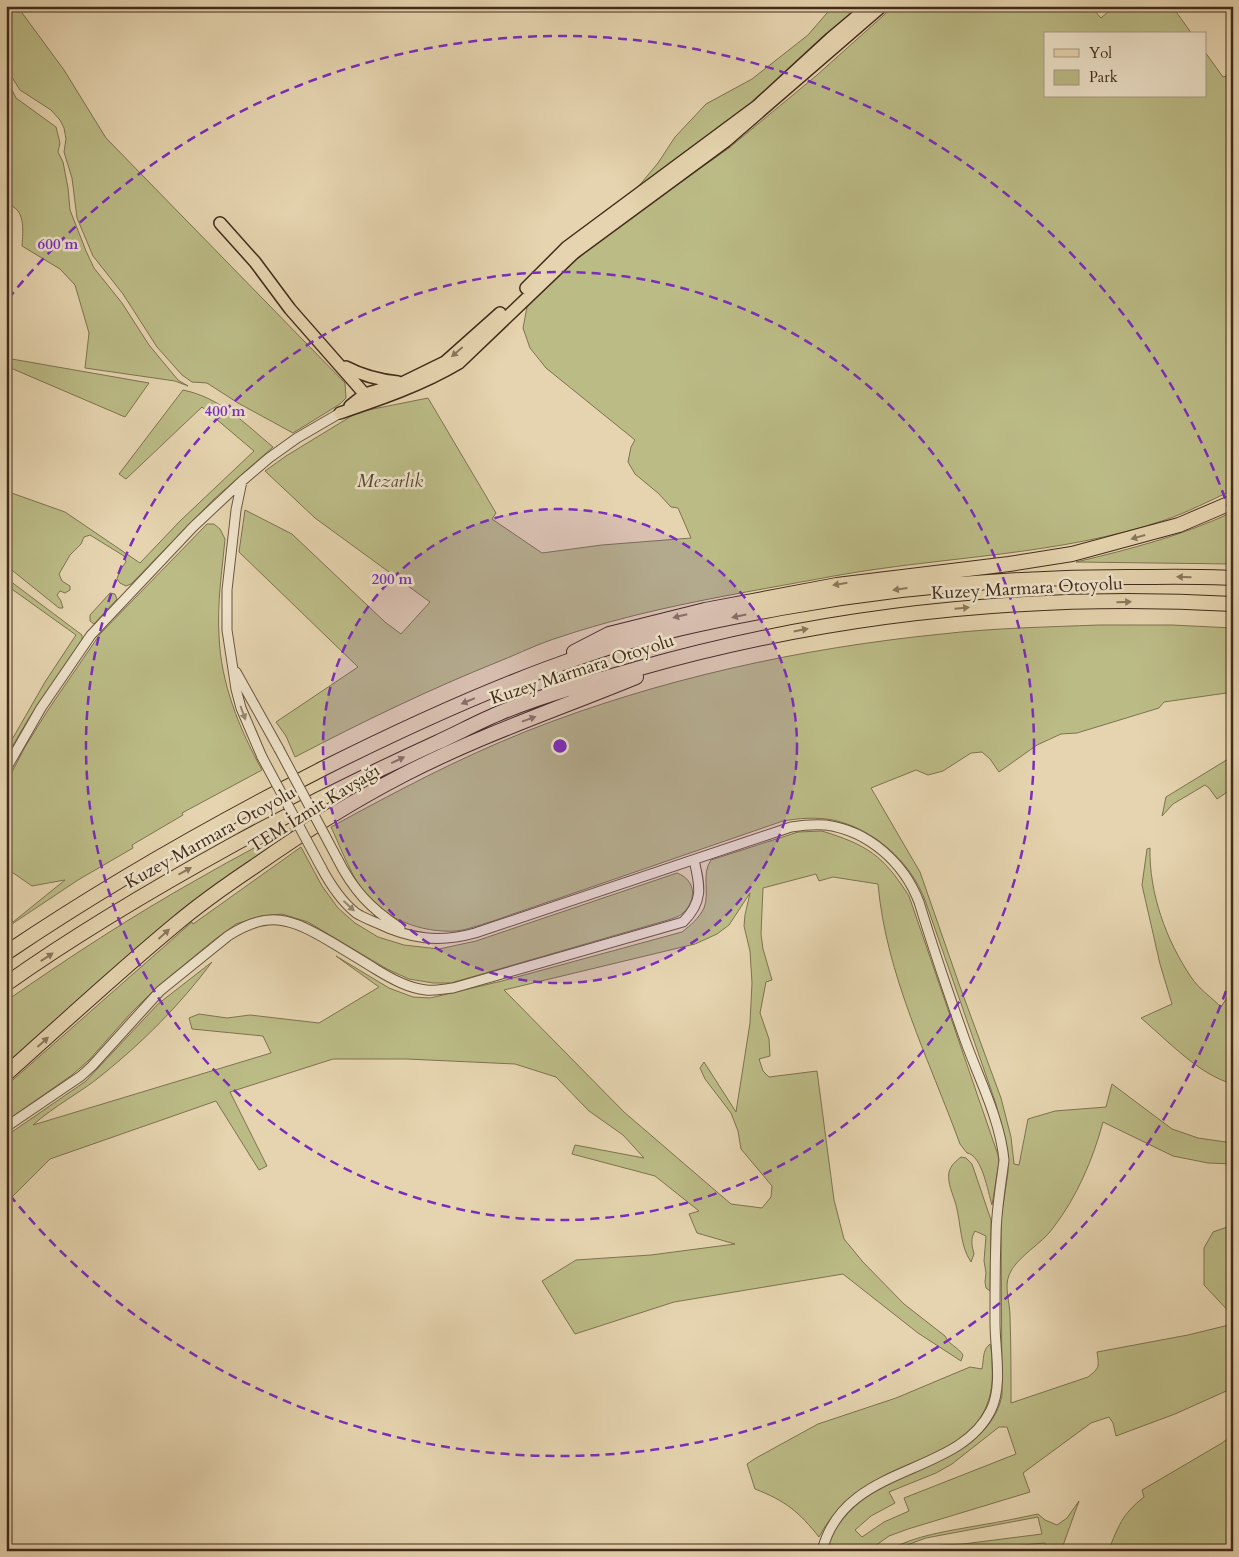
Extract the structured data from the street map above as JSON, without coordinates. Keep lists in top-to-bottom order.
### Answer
{
  "streets": {
    "highway": ["Kuzey Marmara Otoyolu", "TEM İzmit Kavşağı"]
  },
  "crossings": [
    ["Kuzey Marmara Otoyolu", "TEM İzmit Kavşağı"]
  ],
  "parks": ["Mezarlık"],
  "legend": ["Yol", "Park"],
  "rings": ["600 m", "400 m", "200 m"]
}
